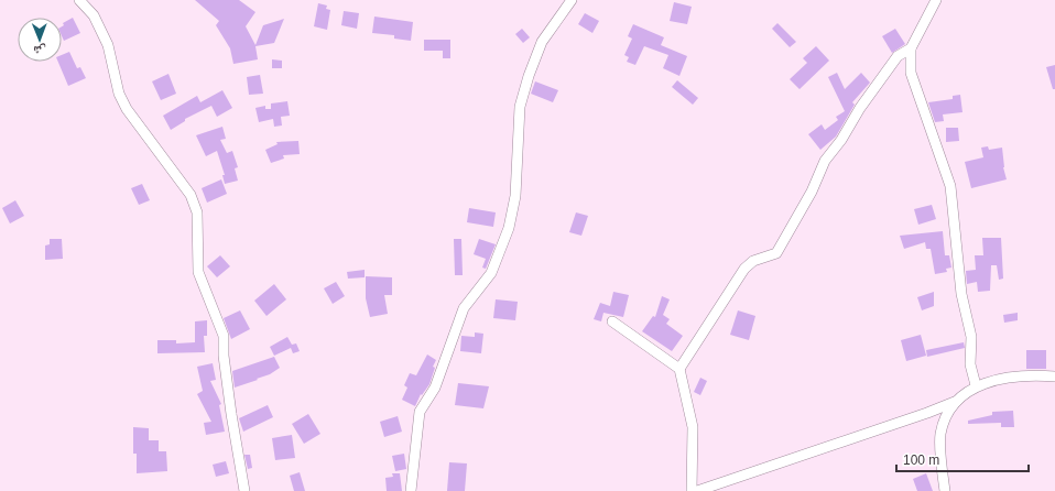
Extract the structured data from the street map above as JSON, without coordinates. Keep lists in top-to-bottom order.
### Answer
{
  "scale_bar": "100 m",
  "north": "bottom"
}
